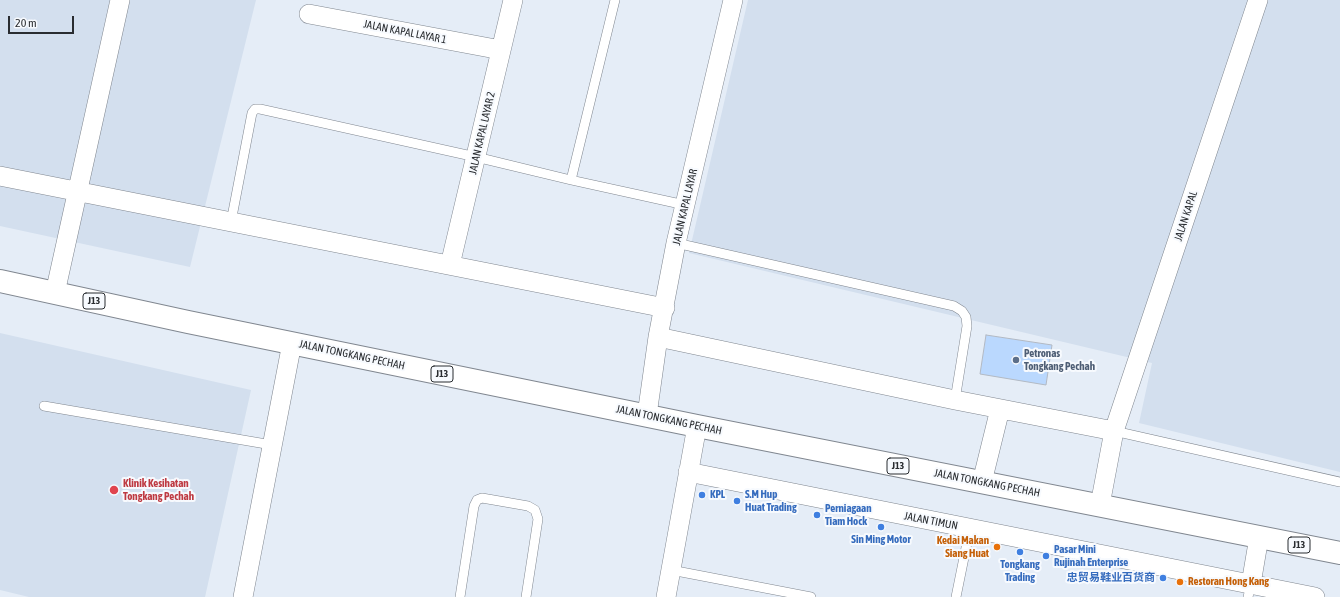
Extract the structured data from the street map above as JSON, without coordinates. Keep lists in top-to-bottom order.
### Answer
{
  "streets": {
    "main road": ["J13", "JALAN TONGKANG PECHAH"],
    "street": [
      "JALAN KAPAL LAYAR 1",
      "JALAN KAPAL LAYAR 2",
      "JALAN KAPAL LAYAR",
      "JALAN KAPAL",
      "JALAN TIMUN"
    ]
  },
  "crossings": [
    ["JALAN KAPAL LAYAR 1", "JALAN KAPAL LAYAR 2"],
    ["JALAN KAPAL LAYAR", "JALAN TONGKANG PECHAH"],
    ["JALAN KAPAL", "JALAN TONGKANG PECHAH"]
  ],
  "places": [
    "Petronas Tongkang Pechah",
    "Klinik Kesihatan Tongkang Pechah",
    "KPL",
    "S.M Hup Huat Trading",
    "Perniagaan Tiam Hock",
    "Sin Ming Motor",
    "Kedai Makan Siang Huat",
    "Tongkang Trading",
    "Pasar Mini Rujinah Enterprise",
    "忠贸易鞋业百货商",
    "Restoran Hong Kang"
  ],
  "scale_bar": "20 m"
}
